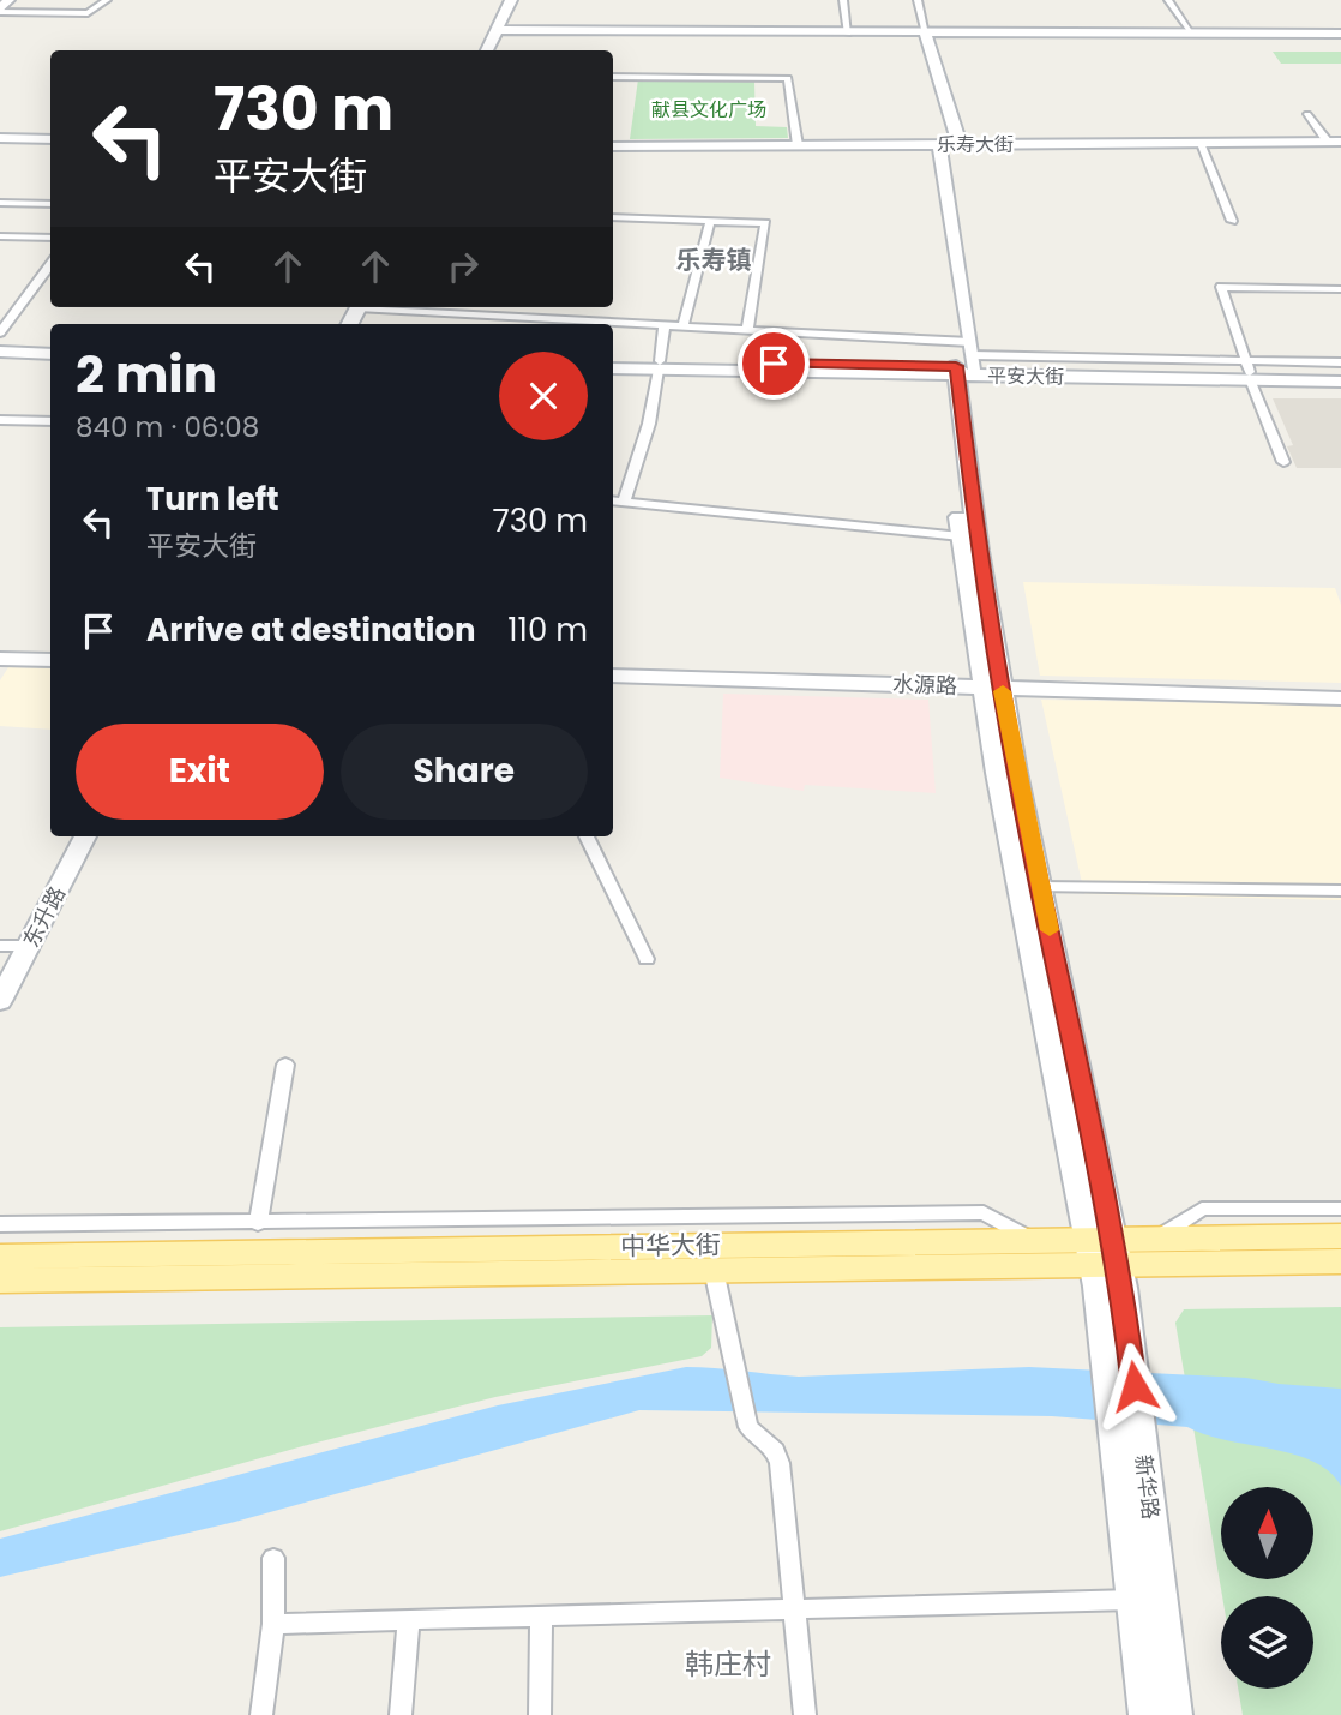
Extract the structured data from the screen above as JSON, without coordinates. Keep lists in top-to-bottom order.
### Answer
{
  "streets": {
    "main road": [
      "乐寿大街",
      "平安大街",
      "水源路",
      "东升路",
      "中华大街",
      "新华路"
    ]
  },
  "crossings": [
    ["平安大街", "新华路"],
    ["水源路", "新华路"],
    ["中华大街", "新华路"]
  ],
  "districts": ["乐寿镇", "韩庄村"],
  "parks": ["献县文化广场"],
  "north": "top",
  "page": {
    "turn": ["730 m", "平安大街"],
    "heading": ["2 min", "840 m · 06:08"],
    "list": [
      {
        "name": "Turn left",
        "note": "平安大街",
        "value": "730 m"
      },
      {
        "name": "Arrive at destination",
        "value": "110 m"
      }
    ],
    "buttons": ["Exit", "Share"]
  }
}
